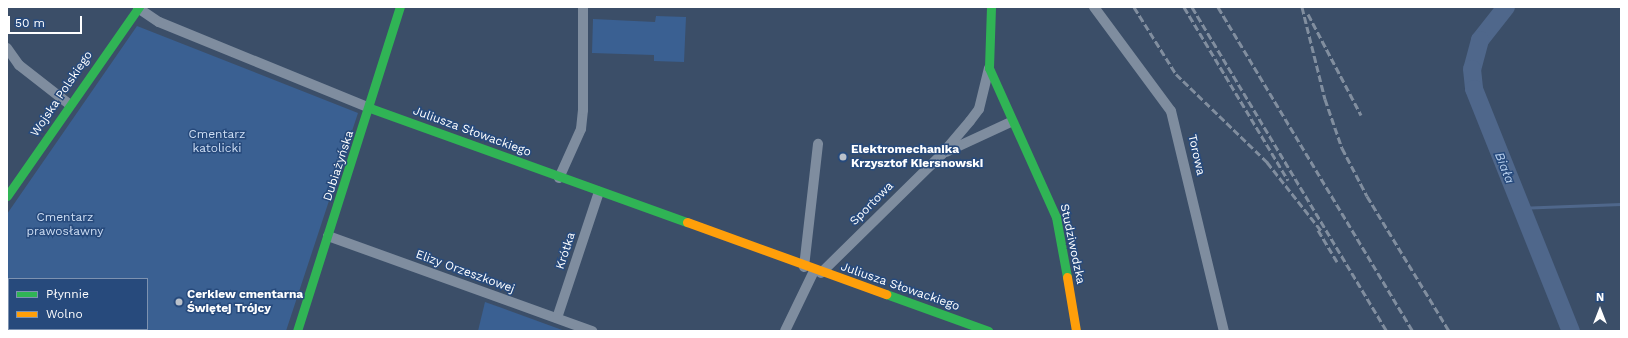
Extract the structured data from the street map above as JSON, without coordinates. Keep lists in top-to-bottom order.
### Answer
{
  "streets": {
    "street": [
      "Wojska Polskiego",
      "Juliusza Słowackiego",
      "Torowa",
      "Dubiażyńska",
      "Sportowa",
      "Studziwodzka",
      "Krótka",
      "Elizy Orzeszkowej"
    ]
  },
  "crossings": [
    ["Wojska Polskiego", "Juliusza Słowackiego"],
    ["Juliusza Słowackiego", "Dubiażyńska"],
    ["Juliusza Słowackiego", "Sportowa"],
    ["Juliusza Słowackiego", "Krótka"],
    ["Dubiażyńska", "Elizy Orzeszkowej"],
    ["Sportowa", "Studziwodzka"],
    ["Krótka", "Elizy Orzeszkowej"]
  ],
  "water": ["Biała"],
  "parks": ["Cmentarz katolicki", "Cmentarz prawosławny"],
  "places": ["Elektromechanika Krzysztof Kiersnowski", "Cerkiew cmentarna Świętej Trójcy"],
  "legend": ["Płynnie", "Wolno"],
  "scale_bar": "50 m",
  "north": "top"
}
